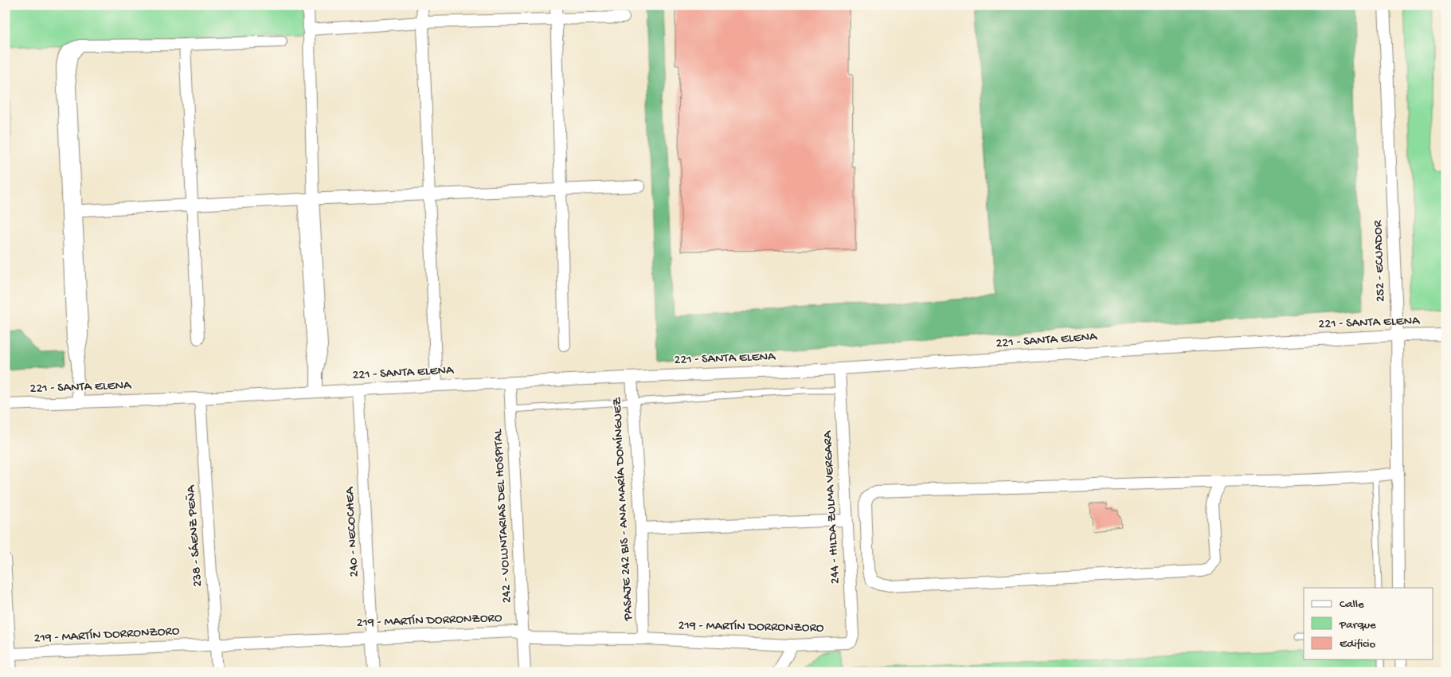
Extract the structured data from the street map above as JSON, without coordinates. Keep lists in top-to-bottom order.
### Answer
{
  "streets": {
    "street": [
      "252 - ECUADOR",
      "221 - SANTA ELENA",
      "244 - HILDA ZULMA VERGARA",
      "PASAJE 242 BIS - ANA MARÍA DOMÍNGUEZ",
      "242 - VOLUNTARIAS DEL HOSPITAL",
      "240 - NECOCHEA",
      "238 - SÁENZ PEÑA",
      "219 - MARTÍN DORRONZORO"
    ]
  },
  "crossings": [
    ["252 - ECUADOR", "221 - SANTA ELENA"],
    ["221 - SANTA ELENA", "244 - HILDA ZULMA VERGARA"],
    ["221 - SANTA ELENA", "PASAJE 242 BIS - ANA MARÍA DOMÍNGUEZ"],
    ["221 - SANTA ELENA", "242 - VOLUNTARIAS DEL HOSPITAL"],
    ["221 - SANTA ELENA", "240 - NECOCHEA"],
    ["221 - SANTA ELENA", "238 - SÁENZ PEÑA"],
    ["244 - HILDA ZULMA VERGARA", "219 - MARTÍN DORRONZORO"],
    ["PASAJE 242 BIS - ANA MARÍA DOMÍNGUEZ", "219 - MARTÍN DORRONZORO"],
    ["242 - VOLUNTARIAS DEL HOSPITAL", "219 - MARTÍN DORRONZORO"],
    ["240 - NECOCHEA", "219 - MARTÍN DORRONZORO"],
    ["238 - SÁENZ PEÑA", "219 - MARTÍN DORRONZORO"]
  ],
  "legend": ["Calle", "Parque", "Edificio"]
}
